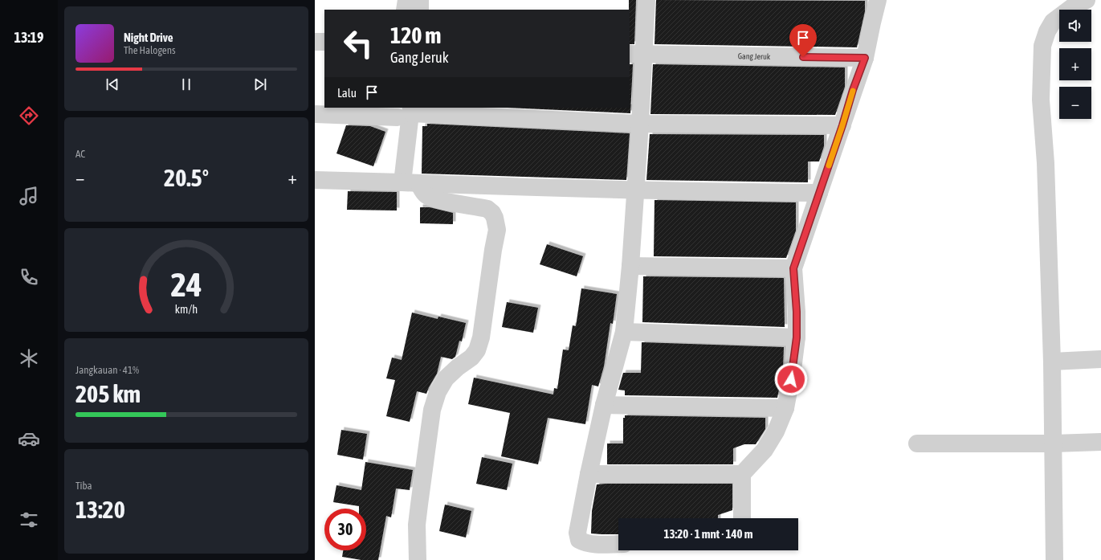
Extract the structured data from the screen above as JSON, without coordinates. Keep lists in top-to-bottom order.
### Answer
{
  "streets": {
    "street": ["Gang Jeruk"]
  },
  "page": {
    "tabs": "13:19",
    "map_buttons": ["+", "−"],
    "turn": ["120 m", "Gang Jeruk"],
    "song": ["Night Drive", "The Halogens"],
    "then": "Lalu",
    "tile": [
      "AC",
      ["Jangkauan · 41%", "205 km"],
      ["Tiba", "13:20"]
    ],
    "heat": ["−", "20.5°", "+"],
    "limit": "30",
    "trip": "13:20 · 1 mnt · 140 m",
    "gauge": ["24", "km/h"]
  }
}
